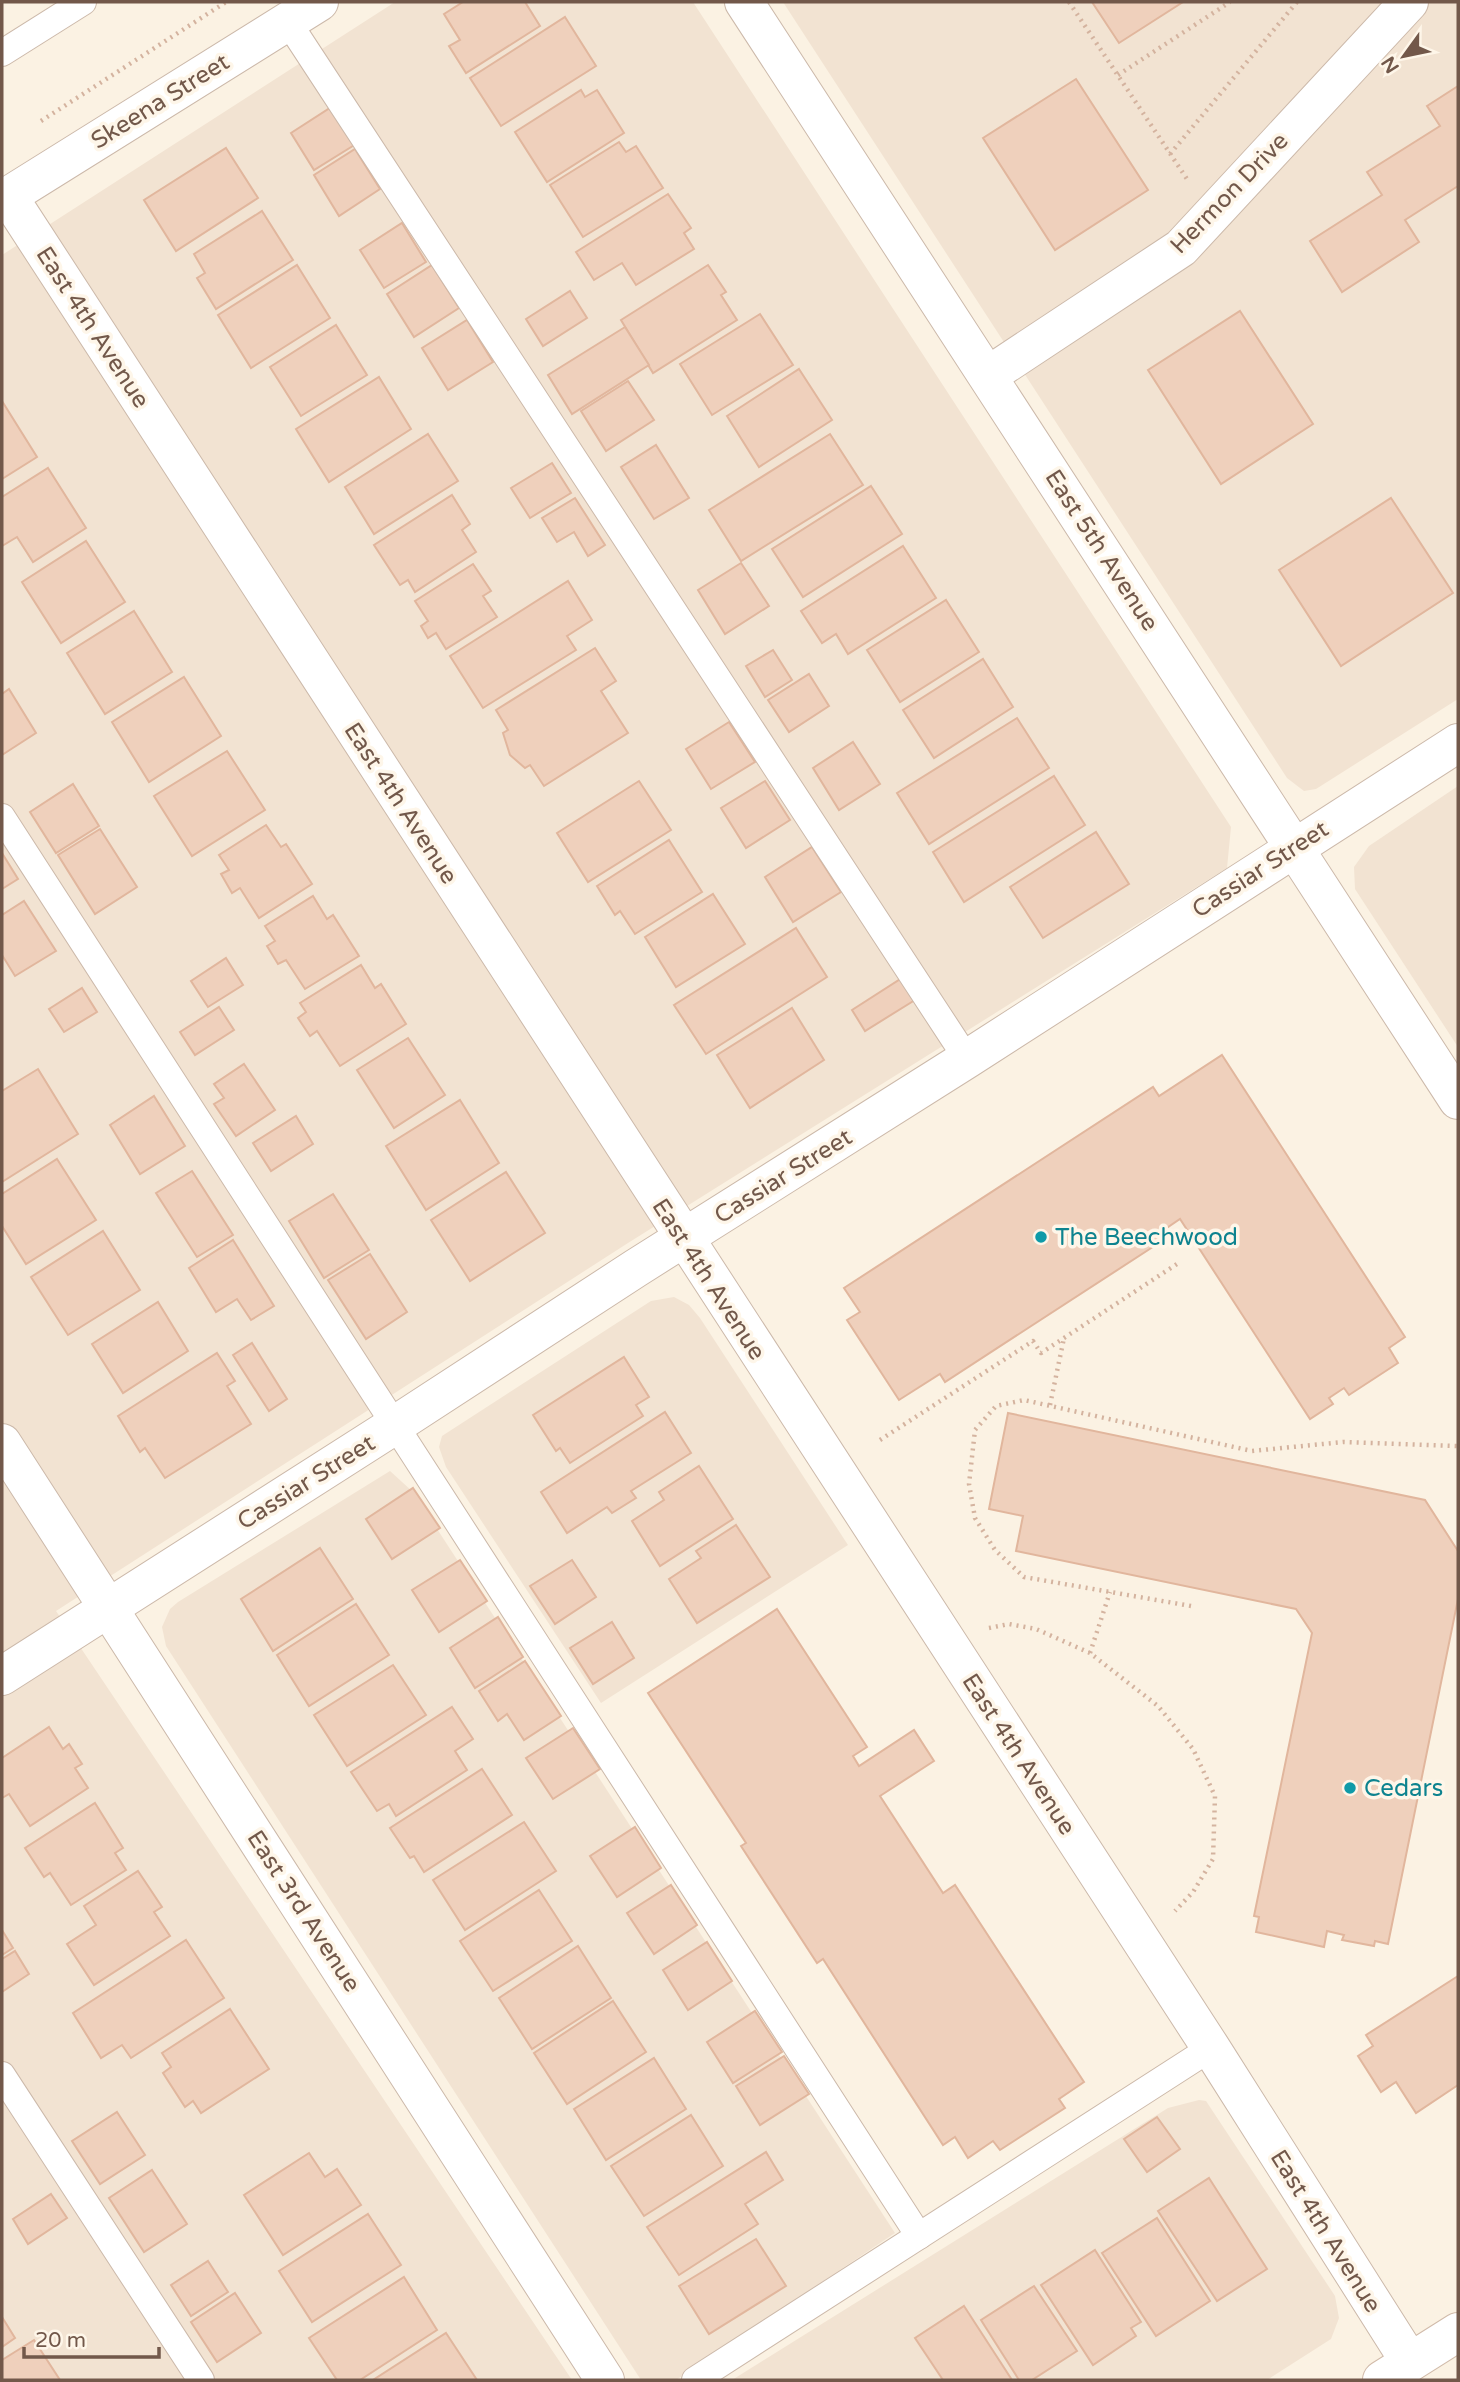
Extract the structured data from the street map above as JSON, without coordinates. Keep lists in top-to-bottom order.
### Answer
{
  "streets": {
    "street": [
      "Skeena Street",
      "Hermon Drive",
      "East 4th Avenue",
      "East 5th Avenue",
      "Cassiar Street",
      "East 3rd Avenue"
    ]
  },
  "crossings": [
    ["Skeena Street", "East 4th Avenue"],
    ["Hermon Drive", "East 5th Avenue"],
    ["East 4th Avenue", "Cassiar Street"],
    ["East 5th Avenue", "Cassiar Street"],
    ["Cassiar Street", "East 3rd Avenue"]
  ],
  "places": ["The Beechwood", "Cedars"],
  "scale_bar": "20 m",
  "north": "bottom left"
}
